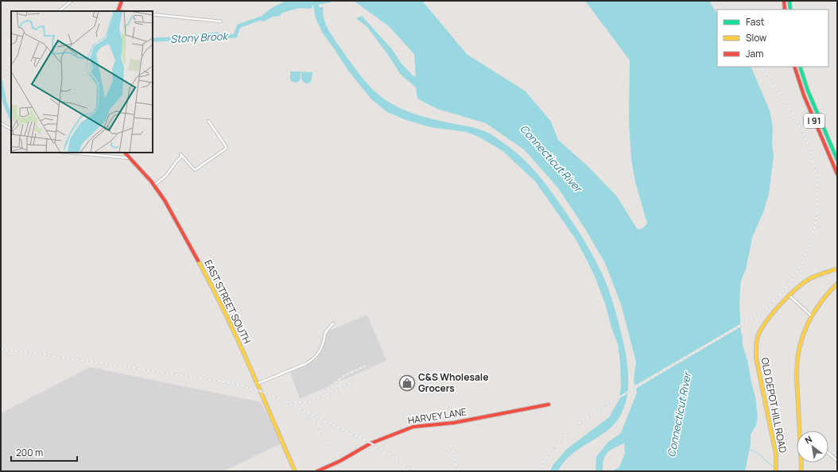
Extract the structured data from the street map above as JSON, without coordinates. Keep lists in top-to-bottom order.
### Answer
{
  "streets": {
    "main road": [
      "I 91",
      "EAST STREET SOUTH",
      "OLD DEPOT HILL ROAD",
      "HARVEY LANE"
    ]
  },
  "water": ["Stony Brook", "Connecticut River"],
  "places": {
    "shop": ["C&S Wholesale Grocers"]
  },
  "legend": ["Fast", "Slow", "Jam"],
  "scale_bar": "200 m",
  "north": "top left"
}
